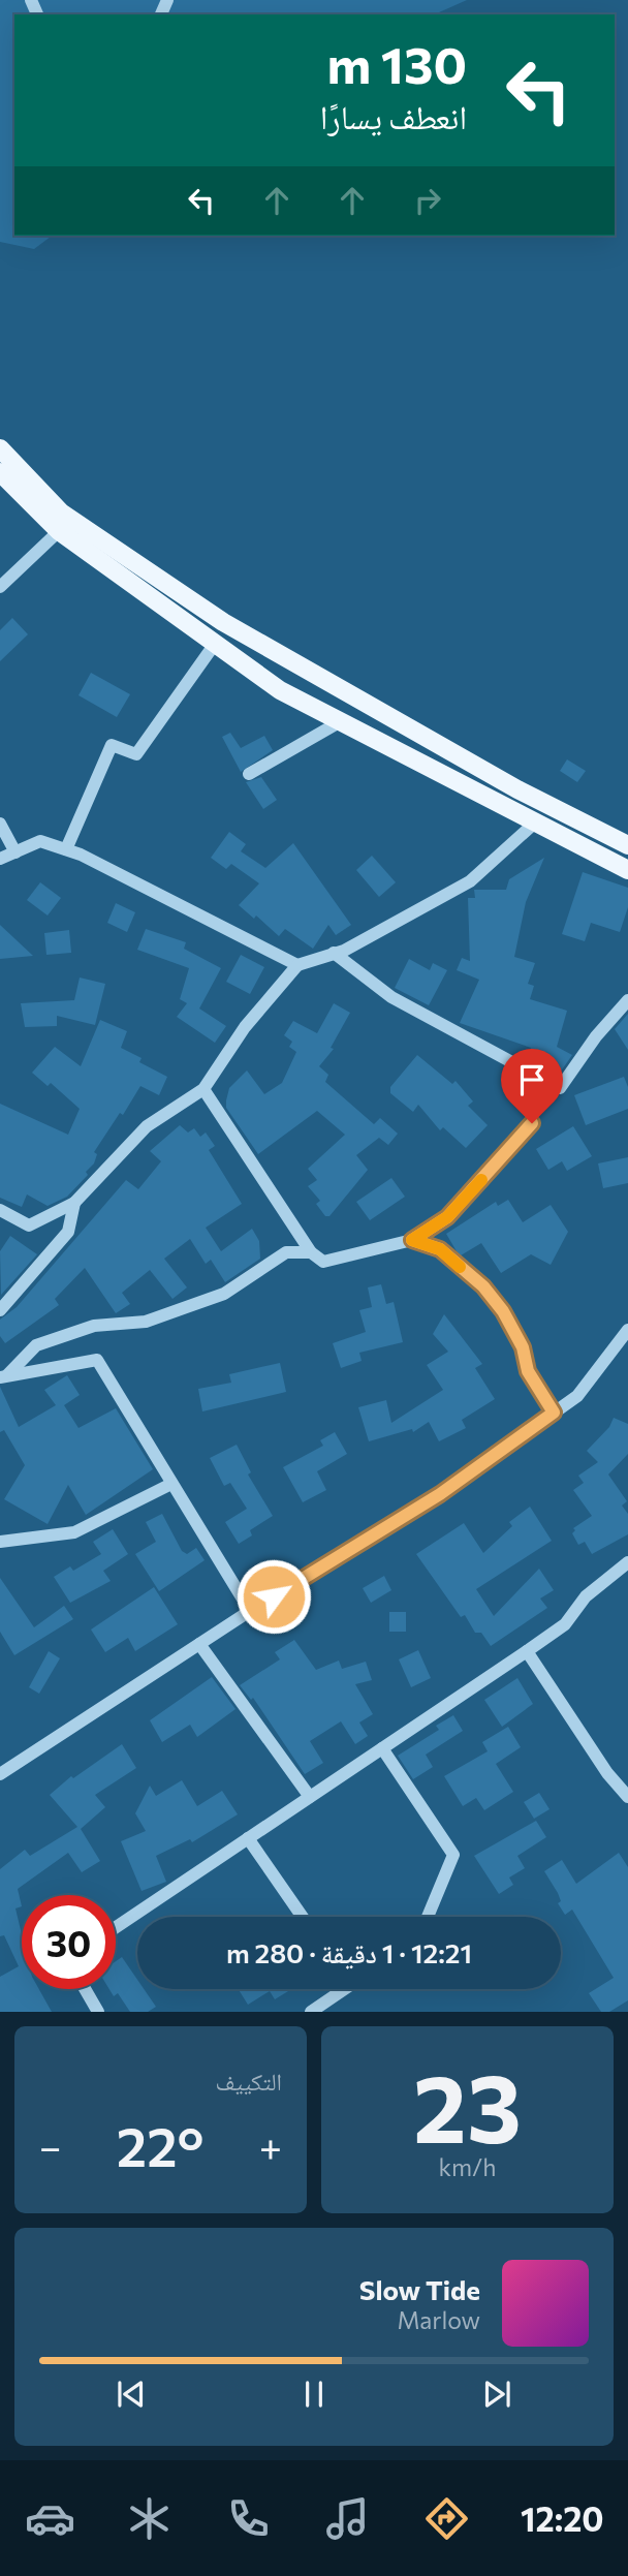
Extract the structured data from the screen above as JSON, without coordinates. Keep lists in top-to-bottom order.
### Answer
{
  "page": {
    "turn": ["130 m", "انعطف يسارًا"],
    "limit": "30",
    "trip": "12:21 · 1 دقيقة · 280 m",
    "tile": [
      ["23", "km/h"],
      "التكييف"
    ],
    "heat": ["−", "22°", "+"],
    "song": ["Slow Tide", "Marlow"],
    "tabs": "12:20"
  }
}
